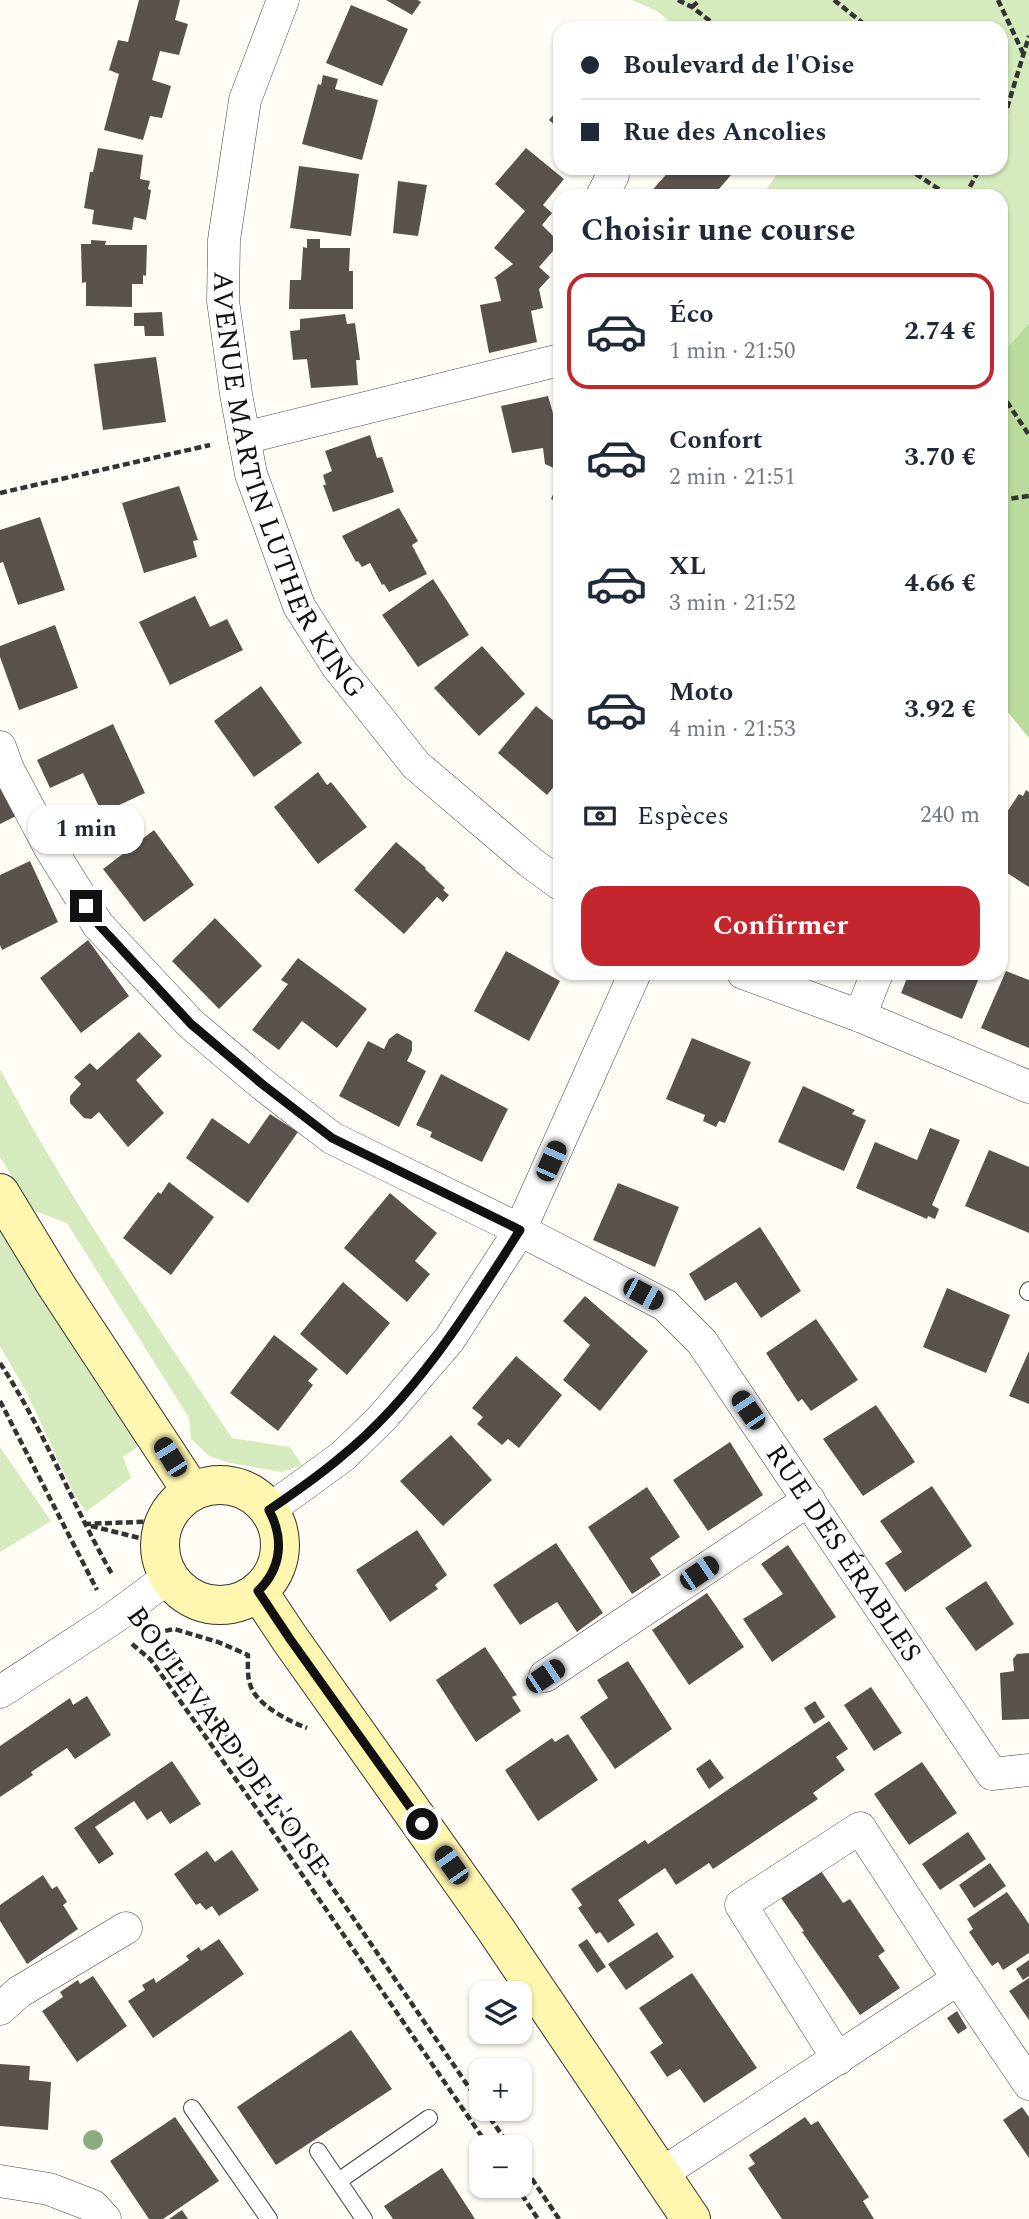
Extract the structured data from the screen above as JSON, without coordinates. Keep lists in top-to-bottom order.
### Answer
{
  "streets": {
    "street": ["AVENUE MARTIN LUTHER KING", "RUE DES ÉRABLES"],
    "path": ["BOULEVARD DE L'OISE"]
  },
  "page": {
    "banner": ["Boulevard de l'Oise", "Rue des Ancolies"],
    "heading": "Choisir une course",
    "list": [
      {
        "name": "Éco",
        "note": "1 min · 21:50",
        "value": "2.74 €"
      },
      {
        "name": "Confort",
        "note": "2 min · 21:51",
        "value": "3.70 €"
      },
      {
        "name": "XL",
        "note": "3 min · 21:52",
        "value": "4.66 €"
      },
      {
        "name": "Moto",
        "note": "4 min · 21:53",
        "value": "3.92 €"
      }
    ],
    "pay": ["Espèces", "240 m"],
    "bubble": "1 min",
    "buttons": "Confirmer",
    "map_buttons": ["+", "−"]
  }
}
